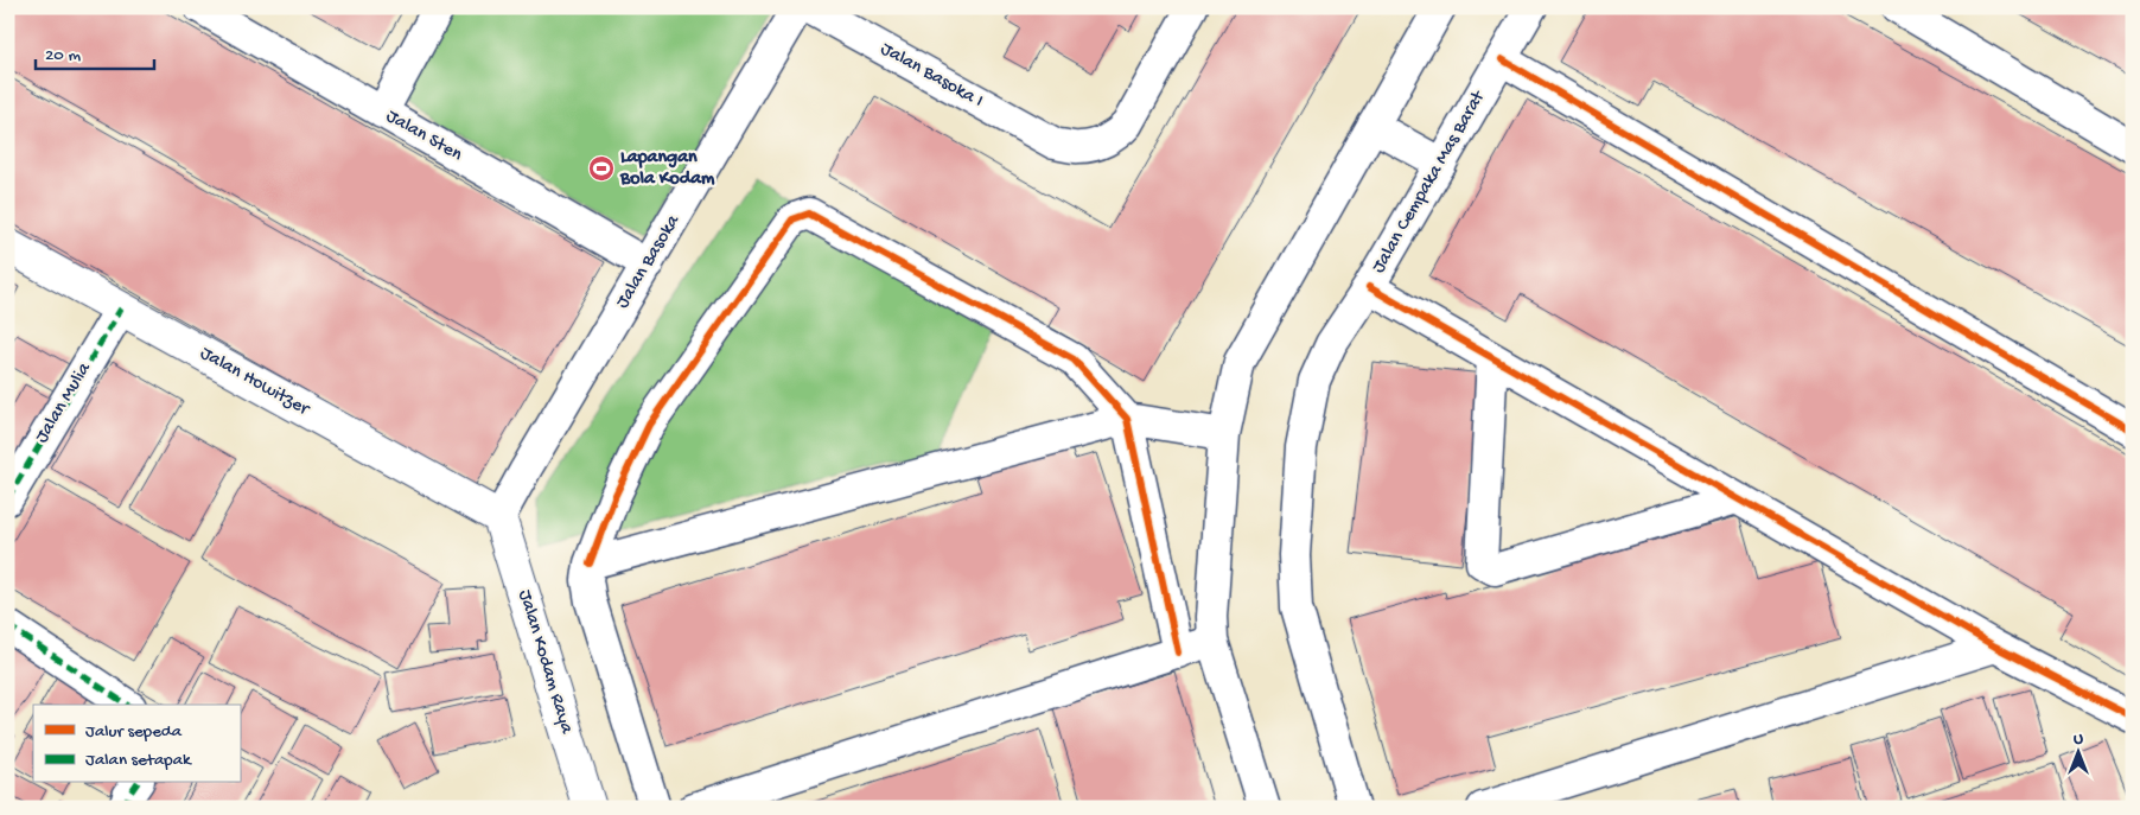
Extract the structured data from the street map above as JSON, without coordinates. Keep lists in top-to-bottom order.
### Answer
{
  "streets": {
    "street": [
      "Jalan Basoka I",
      "Jalan Sten",
      "Jalan Cempaka Mas Barat",
      "Jalan Basoka",
      "Jalan Howitzer",
      "Jalan Mulia",
      "Jalan Kodam Raya"
    ]
  },
  "crossings": [
    ["Jalan Sten", "Jalan Basoka"],
    ["Jalan Basoka", "Jalan Howitzer"],
    ["Jalan Basoka", "Jalan Kodam Raya"],
    ["Jalan Howitzer", "Jalan Mulia"],
    ["Jalan Howitzer", "Jalan Kodam Raya"]
  ],
  "places": {
    "sports": ["Lapangan Bola Kodam"]
  },
  "legend": ["Jalur sepeda", "Jalan setapak"],
  "scale_bar": "20 m",
  "north": "top"
}
